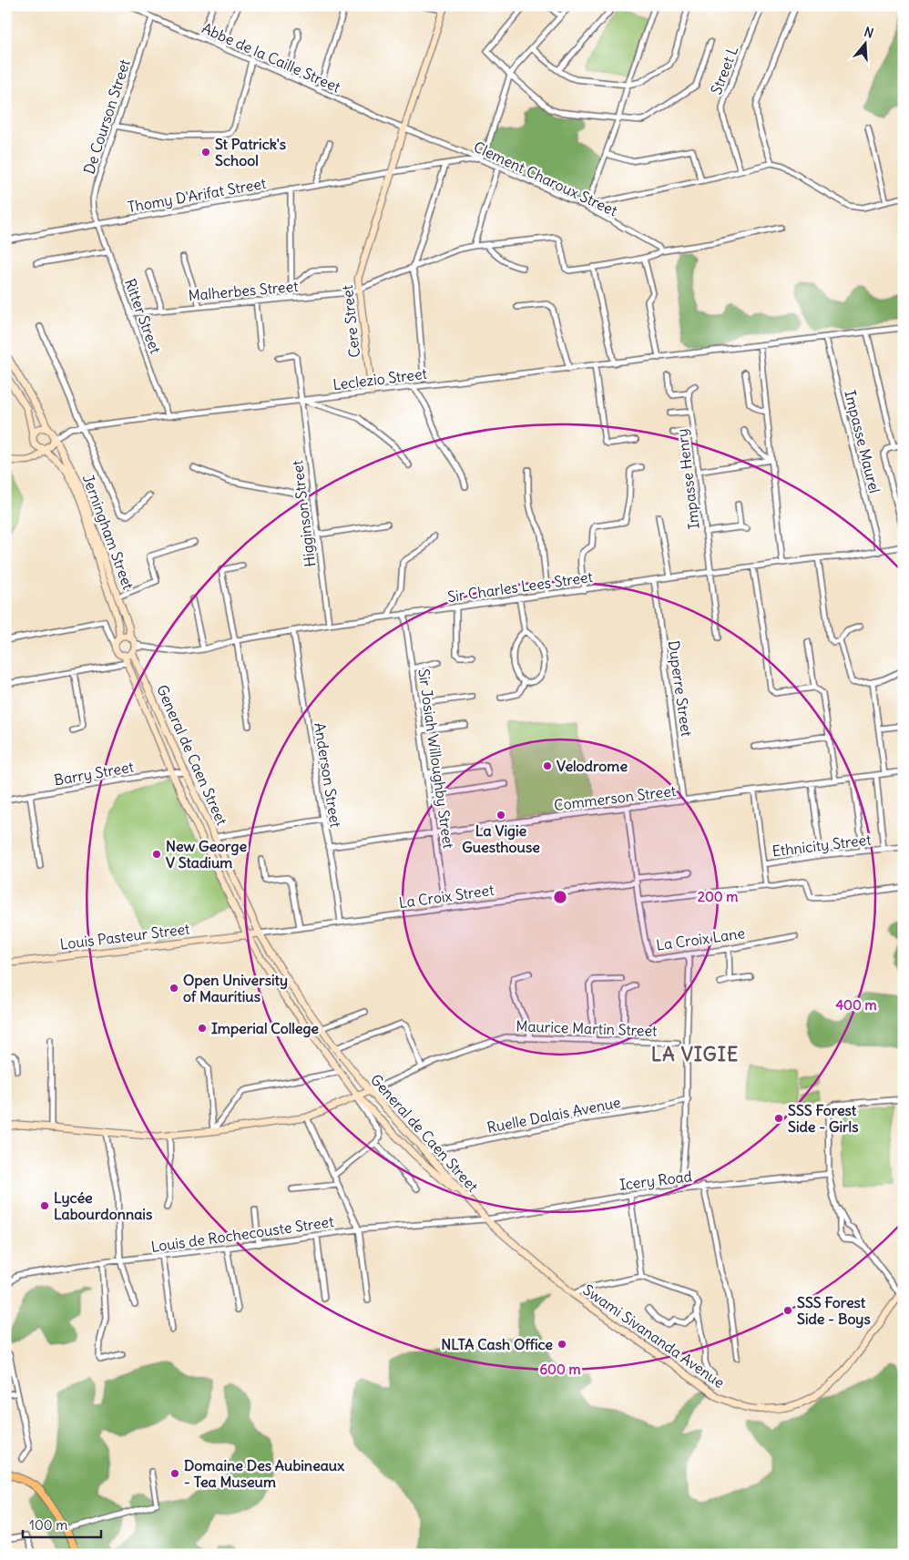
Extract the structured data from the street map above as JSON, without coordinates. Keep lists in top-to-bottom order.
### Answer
{
  "streets": {
    "street": [
      "Abbe de la Caille Street",
      "Street L",
      "De Courson Street",
      "Clement Charoux Street",
      "Thomy D'Arifat Street",
      "Malherbes Street",
      "Ritter Street",
      "Cere Street",
      "Leclezio Street",
      "Impasse Maurel",
      "Impasse Henry",
      "Higginson Street",
      "Jerningham Street",
      "Sir Charles Lees Street",
      "Duperre Street",
      "General de Caen Street",
      "Sir Josiah Willoughby Street",
      "Barry Street",
      "Anderson Street",
      "Commerson Street",
      "Ethnicity Street",
      "La Croix Street",
      "Louis Pasteur Street",
      "La Croix Lane",
      "Maurice Martin Street",
      "Ruelle Dalais Avenue",
      "Icery Road",
      "Louis de Rochecouste Street",
      "Swami Sivananda Avenue"
    ]
  },
  "crossings": [
    ["Abbe de la Caille Street", "De Courson Street"],
    ["Abbe de la Caille Street", "Clement Charoux Street"],
    ["Abbe de la Caille Street", "Cere Street"],
    ["De Courson Street", "Thomy D'Arifat Street"],
    ["De Courson Street", "Ritter Street"],
    ["Clement Charoux Street", "Thomy D'Arifat Street"],
    ["Clement Charoux Street", "Cere Street"],
    ["Thomy D'Arifat Street", "Ritter Street"],
    ["Thomy D'Arifat Street", "Cere Street"],
    ["Malherbes Street", "Ritter Street"],
    ["Malherbes Street", "Cere Street"],
    ["Ritter Street", "Leclezio Street"],
    ["Cere Street", "Leclezio Street"],
    ["Leclezio Street", "Impasse Maurel"],
    ["Leclezio Street", "Higginson Street"],
    ["Leclezio Street", "Jerningham Street"],
    ["Impasse Maurel", "Sir Charles Lees Street"],
    ["Impasse Henry", "Sir Charles Lees Street"],
    ["Higginson Street", "Sir Charles Lees Street"],
    ["Jerningham Street", "Sir Charles Lees Street"],
    ["Jerningham Street", "General de Caen Street"],
    ["Sir Charles Lees Street", "Duperre Street"],
    ["Sir Charles Lees Street", "General de Caen Street"],
    ["Sir Charles Lees Street", "Sir Josiah Willoughby Street"],
    ["Sir Charles Lees Street", "Anderson Street"],
    ["Duperre Street", "Commerson Street"],
    ["General de Caen Street", "Barry Street"],
    ["General de Caen Street", "La Croix Street"],
    ["General de Caen Street", "Louis Pasteur Street"],
    ["General de Caen Street", "Maurice Martin Street"],
    ["General de Caen Street", "Ruelle Dalais Avenue"],
    ["General de Caen Street", "Swami Sivananda Avenue"],
    ["Sir Josiah Willoughby Street", "Commerson Street"],
    ["Sir Josiah Willoughby Street", "La Croix Street"],
    ["Anderson Street", "Commerson Street"],
    ["Anderson Street", "La Croix Street"],
    ["Commerson Street", "La Croix Lane"],
    ["La Croix Street", "Louis Pasteur Street"],
    ["La Croix Street", "La Croix Lane"],
    ["Icery Road", "Louis de Rochecouste Street"],
    ["Icery Road", "Swami Sivananda Avenue"],
    ["Louis de Rochecouste Street", "Swami Sivananda Avenue"]
  ],
  "districts": ["LA VIGIE"],
  "places": [
    "St Patrick's School",
    "Velodrome",
    "La Vigie Guesthouse",
    "New George V Stadium",
    "Open University of Mauritius",
    "Imperial College",
    "SSS Forest Side - Girls",
    "Lycée Labourdonnais",
    "SSS Forest Side - Boys",
    "NLTA Cash Office",
    "Domaine Des Aubineaux - Tea Museum"
  ],
  "scale_bar": "100 m",
  "north": "top",
  "rings": ["200 m", "400 m", "600 m"]
}
